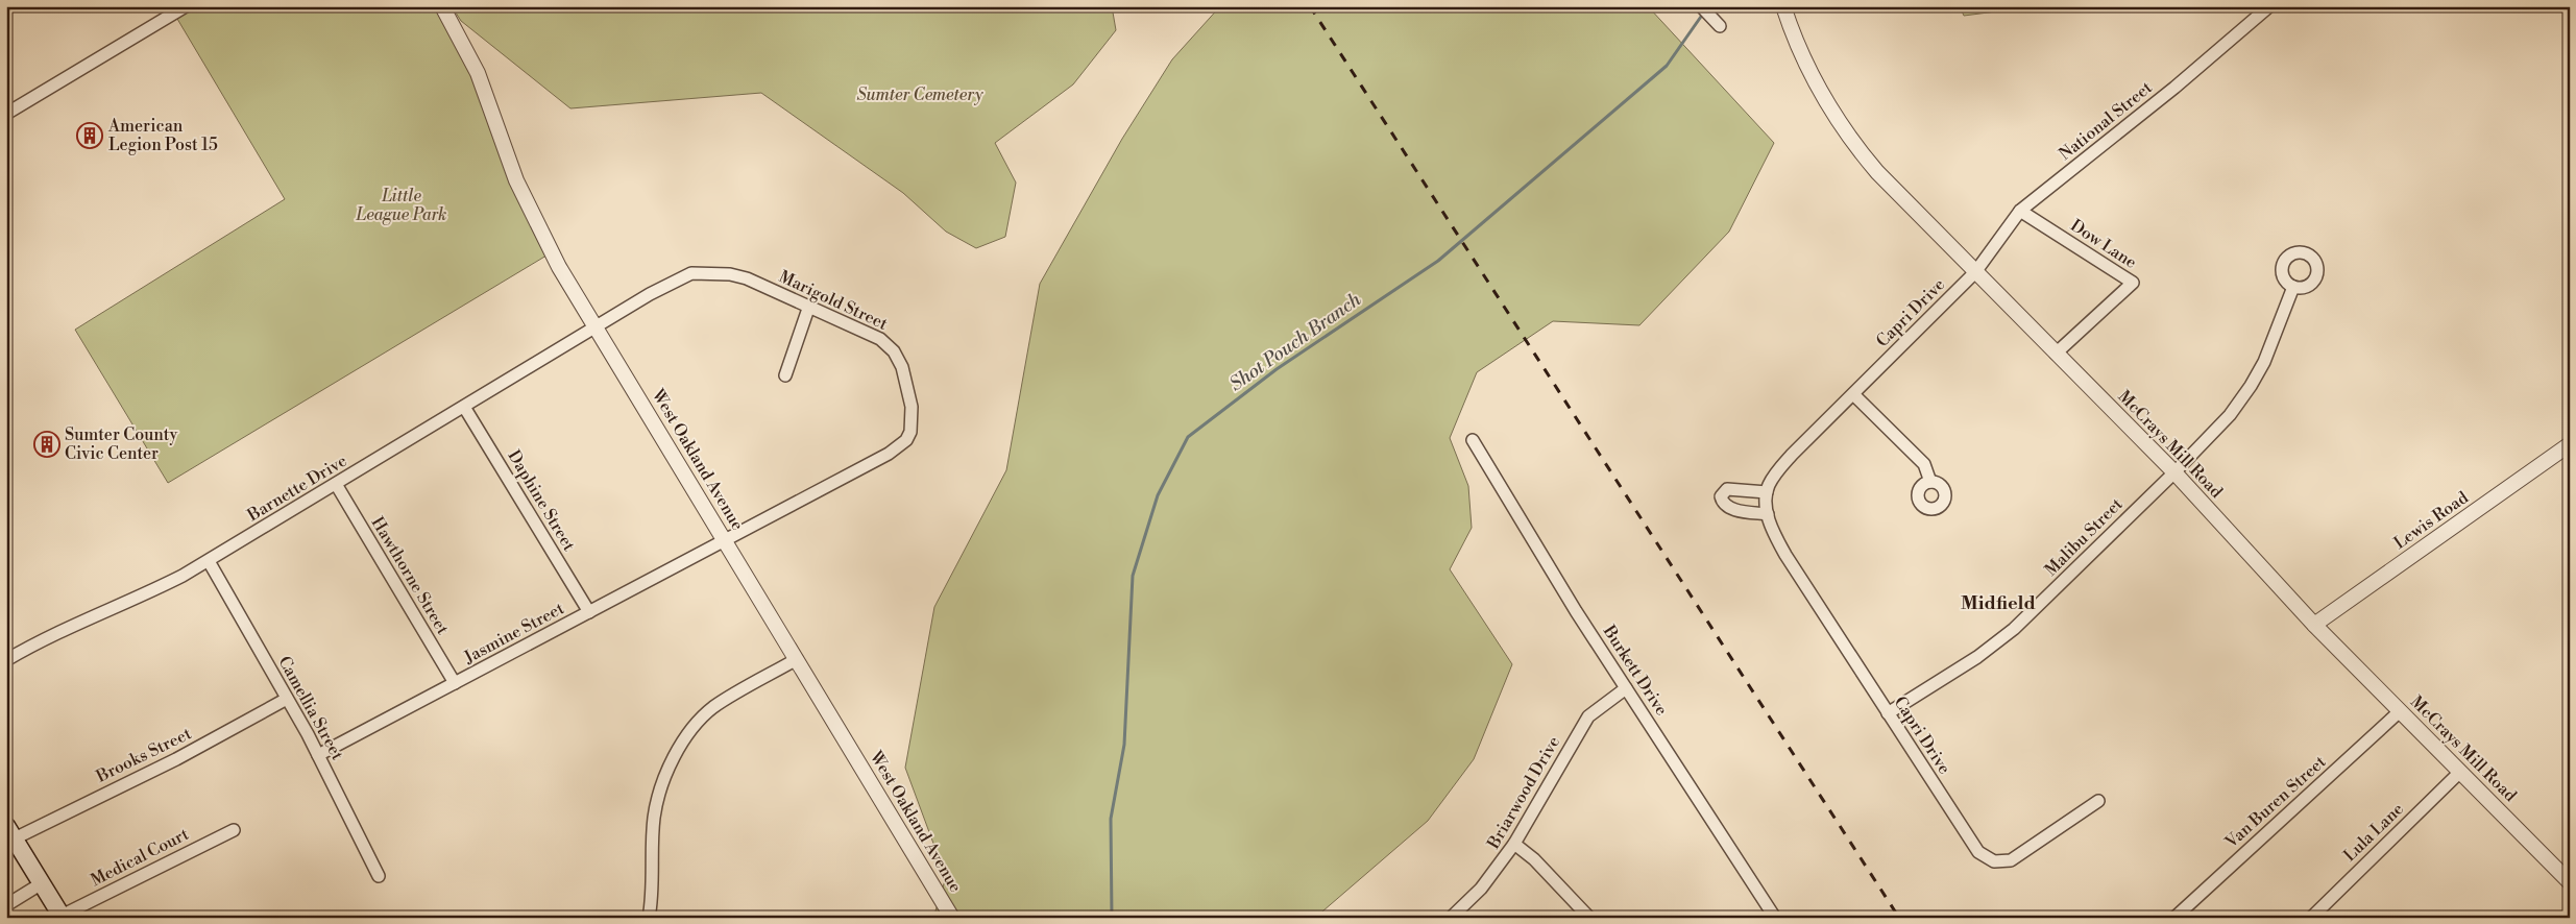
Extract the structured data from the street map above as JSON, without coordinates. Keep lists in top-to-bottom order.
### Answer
{
  "streets": {
    "street": [
      "National Street",
      "Dow Lane",
      "Marigold Street",
      "Capri Drive",
      "McCrays Mill Road",
      "West Oakland Avenue",
      "Barnette Drive",
      "Daphine Street",
      "Lewis Road",
      "Malibu Street",
      "Hawthorne Street",
      "Jasmine Street",
      "Burkett Drive",
      "Camellia Street",
      "Brooks Street",
      "Briarwood Drive",
      "Van Buren Street",
      "Lula Lane",
      "Medical Court"
    ]
  },
  "crossings": [
    ["National Street", "Dow Lane"],
    ["National Street", "Capri Drive"],
    ["National Street", "McCrays Mill Road"],
    ["Dow Lane", "McCrays Mill Road"],
    ["Marigold Street", "West Oakland Avenue"],
    ["Marigold Street", "Barnette Drive"],
    ["Marigold Street", "Jasmine Street"],
    ["Capri Drive", "McCrays Mill Road"],
    ["Capri Drive", "Malibu Street"],
    ["McCrays Mill Road", "Lewis Road"],
    ["McCrays Mill Road", "Malibu Street"],
    ["McCrays Mill Road", "Van Buren Street"],
    ["McCrays Mill Road", "Lula Lane"],
    ["West Oakland Avenue", "Barnette Drive"],
    ["West Oakland Avenue", "Jasmine Street"],
    ["Barnette Drive", "Daphine Street"],
    ["Barnette Drive", "Hawthorne Street"],
    ["Barnette Drive", "Camellia Street"],
    ["Daphine Street", "Jasmine Street"],
    ["Hawthorne Street", "Jasmine Street"],
    ["Jasmine Street", "Camellia Street"],
    ["Burkett Drive", "Briarwood Drive"],
    ["Camellia Street", "Brooks Street"]
  ],
  "districts": ["Midfield"],
  "water": ["Shot Pouch Branch"],
  "parks": ["Sumter Cemetery", "Little League Park"],
  "places": {
    "building": ["American Legion Post 15", "Sumter County Civic Center"]
  }
}
